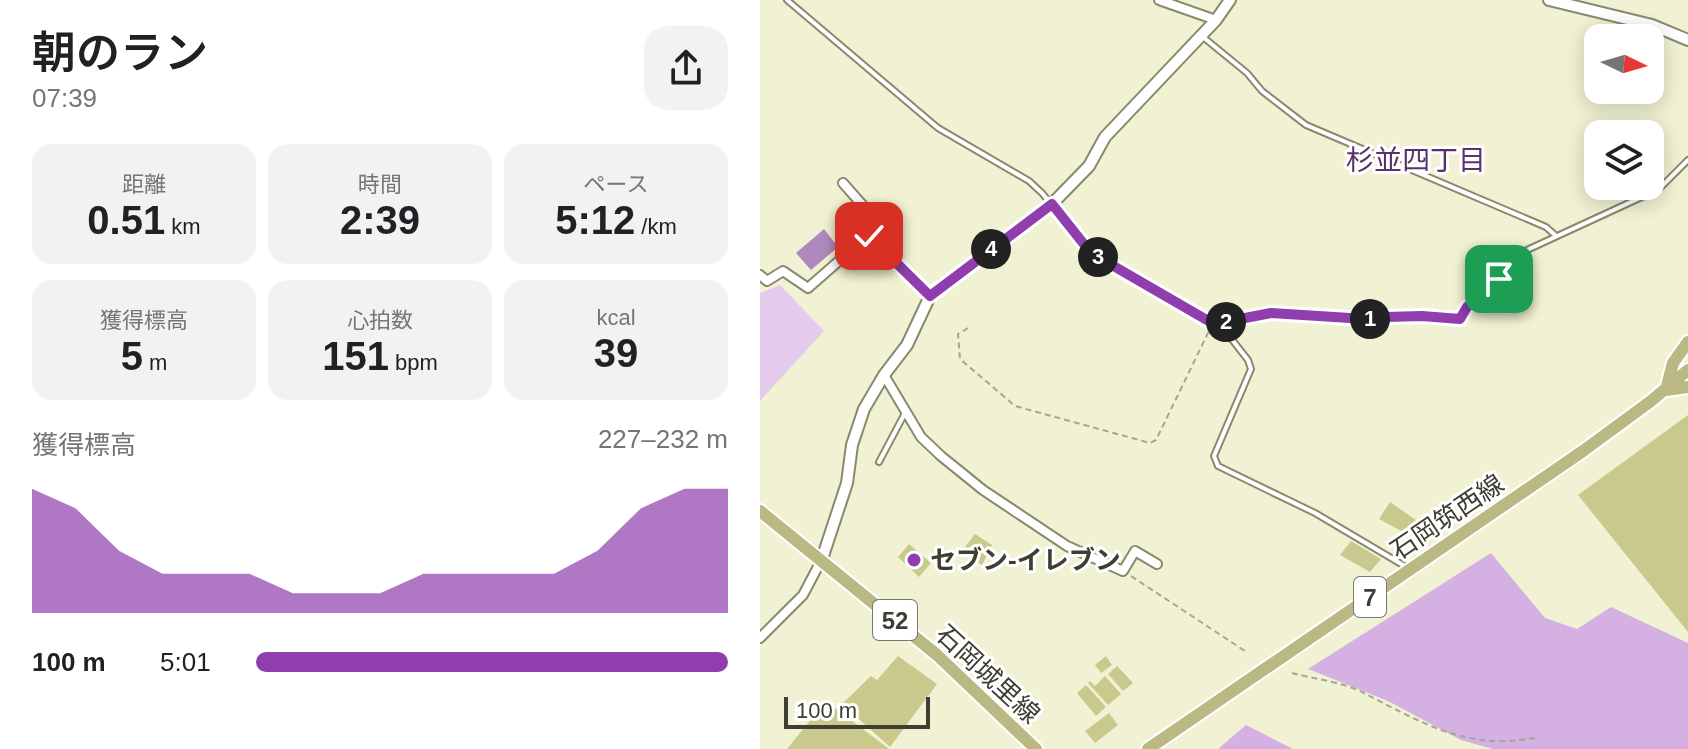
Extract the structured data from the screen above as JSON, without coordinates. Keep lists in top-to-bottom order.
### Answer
{
  "streets": {
    "main road": [
      "石岡筑西線",
      "7",
      "52",
      "石岡城里線"
    ]
  },
  "districts": ["杉並四丁目"],
  "places": ["セブン-イレブン"],
  "scale_bar": "100 m",
  "north": "right",
  "page": {
    "heading": ["朝のラン", "07:39"],
    "stats": [
      ["距離", "0.51 km"],
      ["時間", "2:39"],
      ["ペース", "5:12 /km"],
      ["獲得標高", "5 m"],
      ["心拍数", "151 bpm"],
      ["kcal", "39"]
    ],
    "pins": [
      "4",
      "3",
      "1",
      "2"
    ],
    "chart": ["獲得標高", "227–232 m"],
    "list": [
      {
        "name": "100 m",
        "note": "5:01"
      }
    ],
    "scale": "100 m"
  }
}
